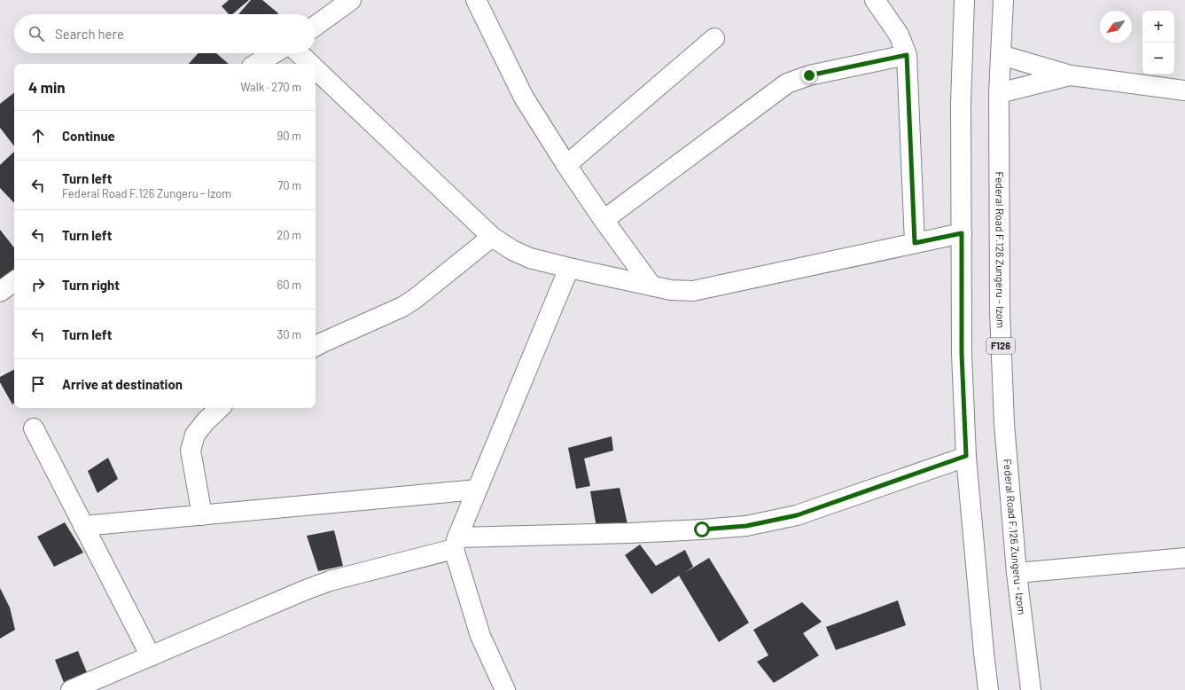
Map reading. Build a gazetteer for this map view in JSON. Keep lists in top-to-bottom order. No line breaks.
{"streets":{"street":["Federal Road F.126 Zungeru - Izom","F126"]},"north":"bottom left","page":{"map_buttons":["+","−"],"search":"Search here","heading":["4 min","Walk · 270 m"],"list":[["Continue","90 m"],["Turn left","Federal Road F.126 Zungeru - Izom","70 m"],["Turn left","20 m"],["Turn right","60 m"],["Turn left","30 m"],"Arrive at destination"]}}
